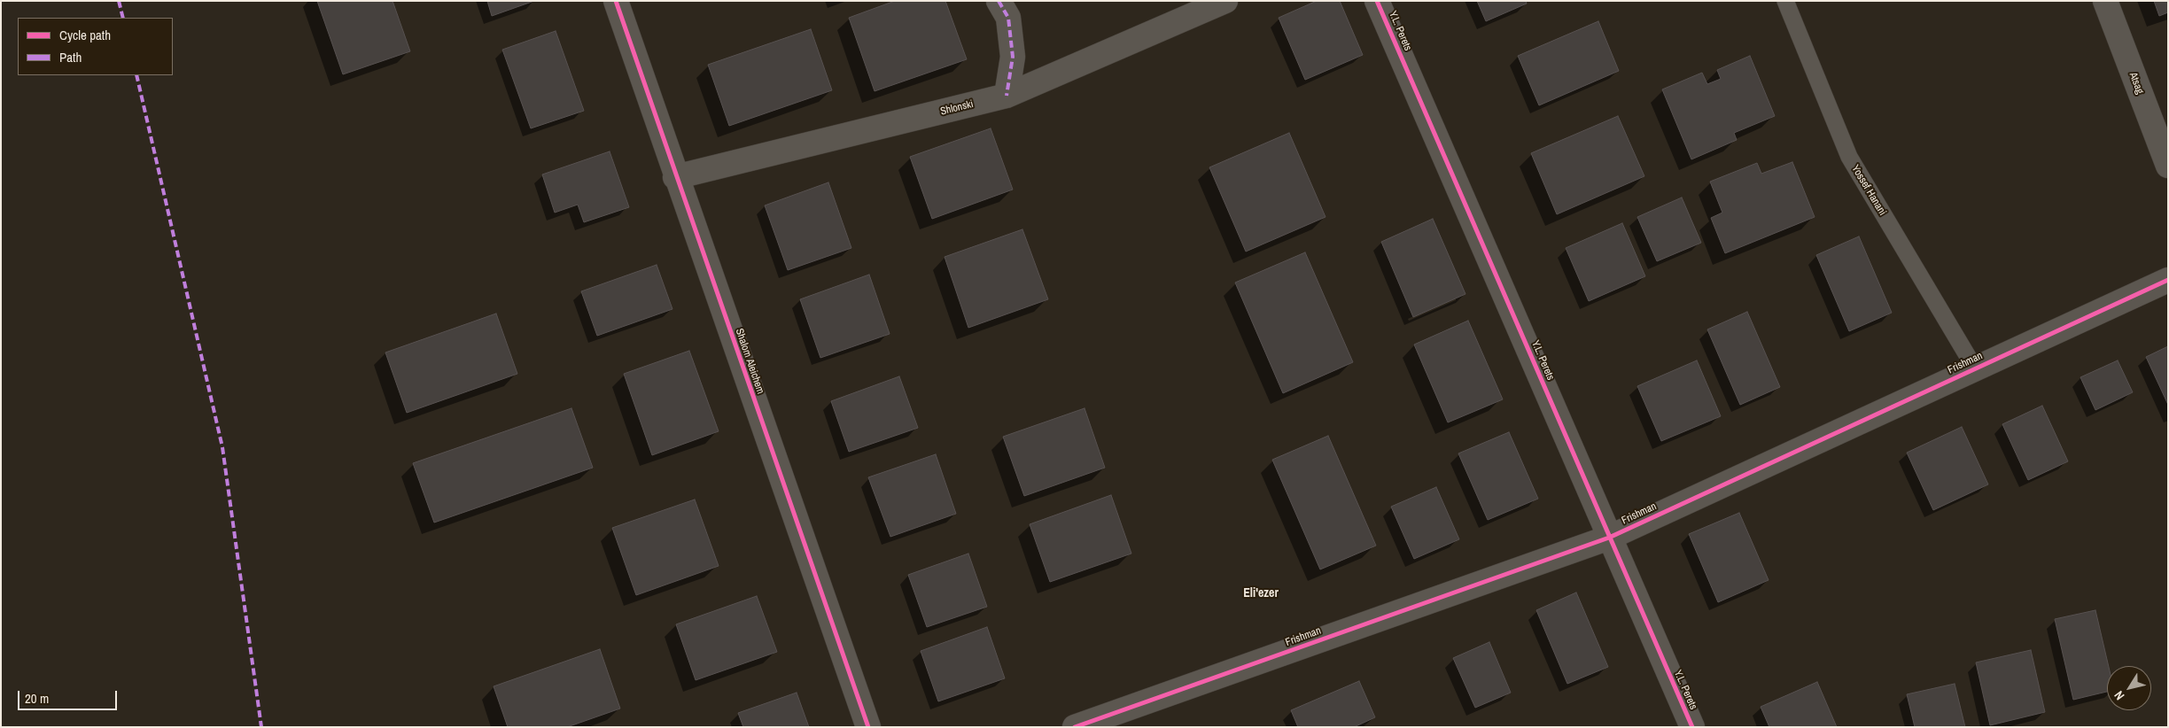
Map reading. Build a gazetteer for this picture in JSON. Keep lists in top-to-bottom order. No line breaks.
{"streets":{"street":["Y.L. Perets","Atsag","Shlonski","Shalom Aleichem","Frishman"],"lane":["Yossef Hanani"]},"crossings":[["Y.L. Perets","Frishman"],["Shlonski","Shalom Aleichem"],["Yossef Hanani","Frishman"]],"districts":["Eli'ezer"],"legend":["Cycle path","Path"],"scale_bar":"20 m","north":"bottom left"}
